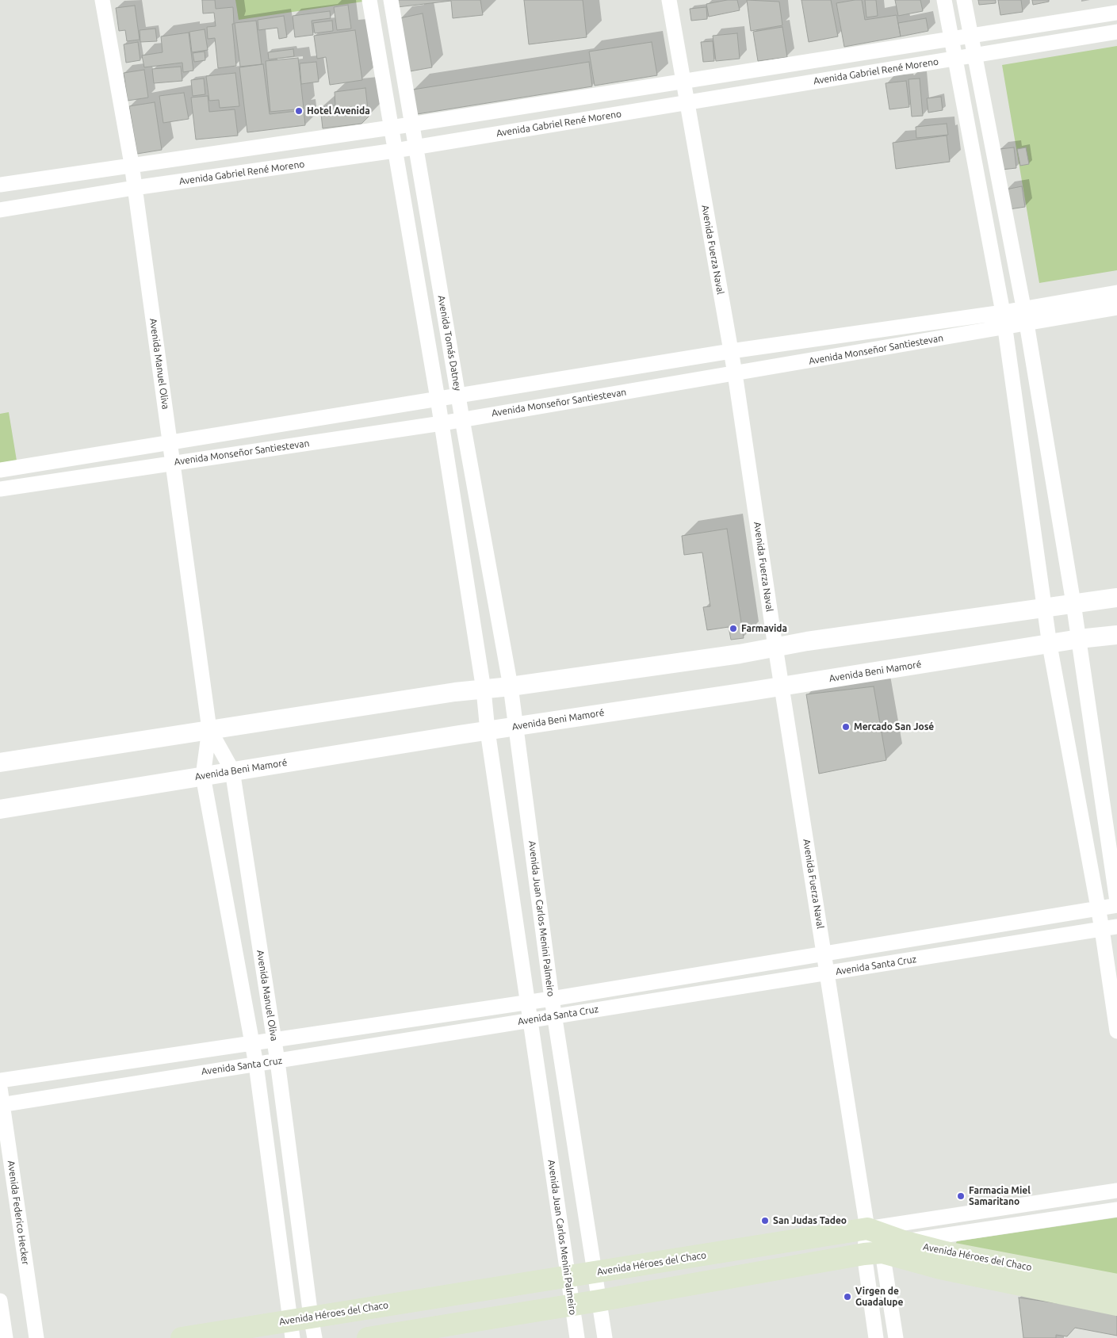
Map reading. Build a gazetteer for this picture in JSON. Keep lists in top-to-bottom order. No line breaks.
{"streets":{"main road":["Avenida Héroes del Chaco"],"street":["Avenida Gabriel René Moreno","Avenida Fuerza Naval","Avenida Tomás Datney","Avenida Monseñor Santiestevan","Avenida Manuel Oliva","Avenida Beni Mamoré","Avenida Juan Carlos Menini Palmeiro","Avenida Santa Cruz","Avenida Federico Hecker"]},"crossings":[["Avenida Gabriel René Moreno","Avenida Fuerza Naval"],["Avenida Gabriel René Moreno","Avenida Tomás Datney"],["Avenida Gabriel René Moreno","Avenida Manuel Oliva"],["Avenida Fuerza Naval","Avenida Monseñor Santiestevan"],["Avenida Fuerza Naval","Avenida Beni Mamoré"],["Avenida Fuerza Naval","Avenida Santa Cruz"],["Avenida Fuerza Naval","Avenida Héroes del Chaco"],["Avenida Tomás Datney","Avenida Monseñor Santiestevan"],["Avenida Tomás Datney","Avenida Juan Carlos Menini Palmeiro"],["Avenida Monseñor Santiestevan","Avenida Manuel Oliva"],["Avenida Manuel Oliva","Avenida Beni Mamoré"],["Avenida Manuel Oliva","Avenida Santa Cruz"],["Avenida Manuel Oliva","Avenida Héroes del Chaco"],["Avenida Beni Mamoré","Avenida Juan Carlos Menini Palmeiro"],["Avenida Juan Carlos Menini Palmeiro","Avenida Santa Cruz"],["Avenida Juan Carlos Menini Palmeiro","Avenida Héroes del Chaco"],["Avenida Santa Cruz","Avenida Federico Hecker"]],"places":["Hotel Avenida","Farmavida","Mercado San José","Farmacia Miel Samaritano","San Judas Tadeo","Virgen de Guadalupe"]}
